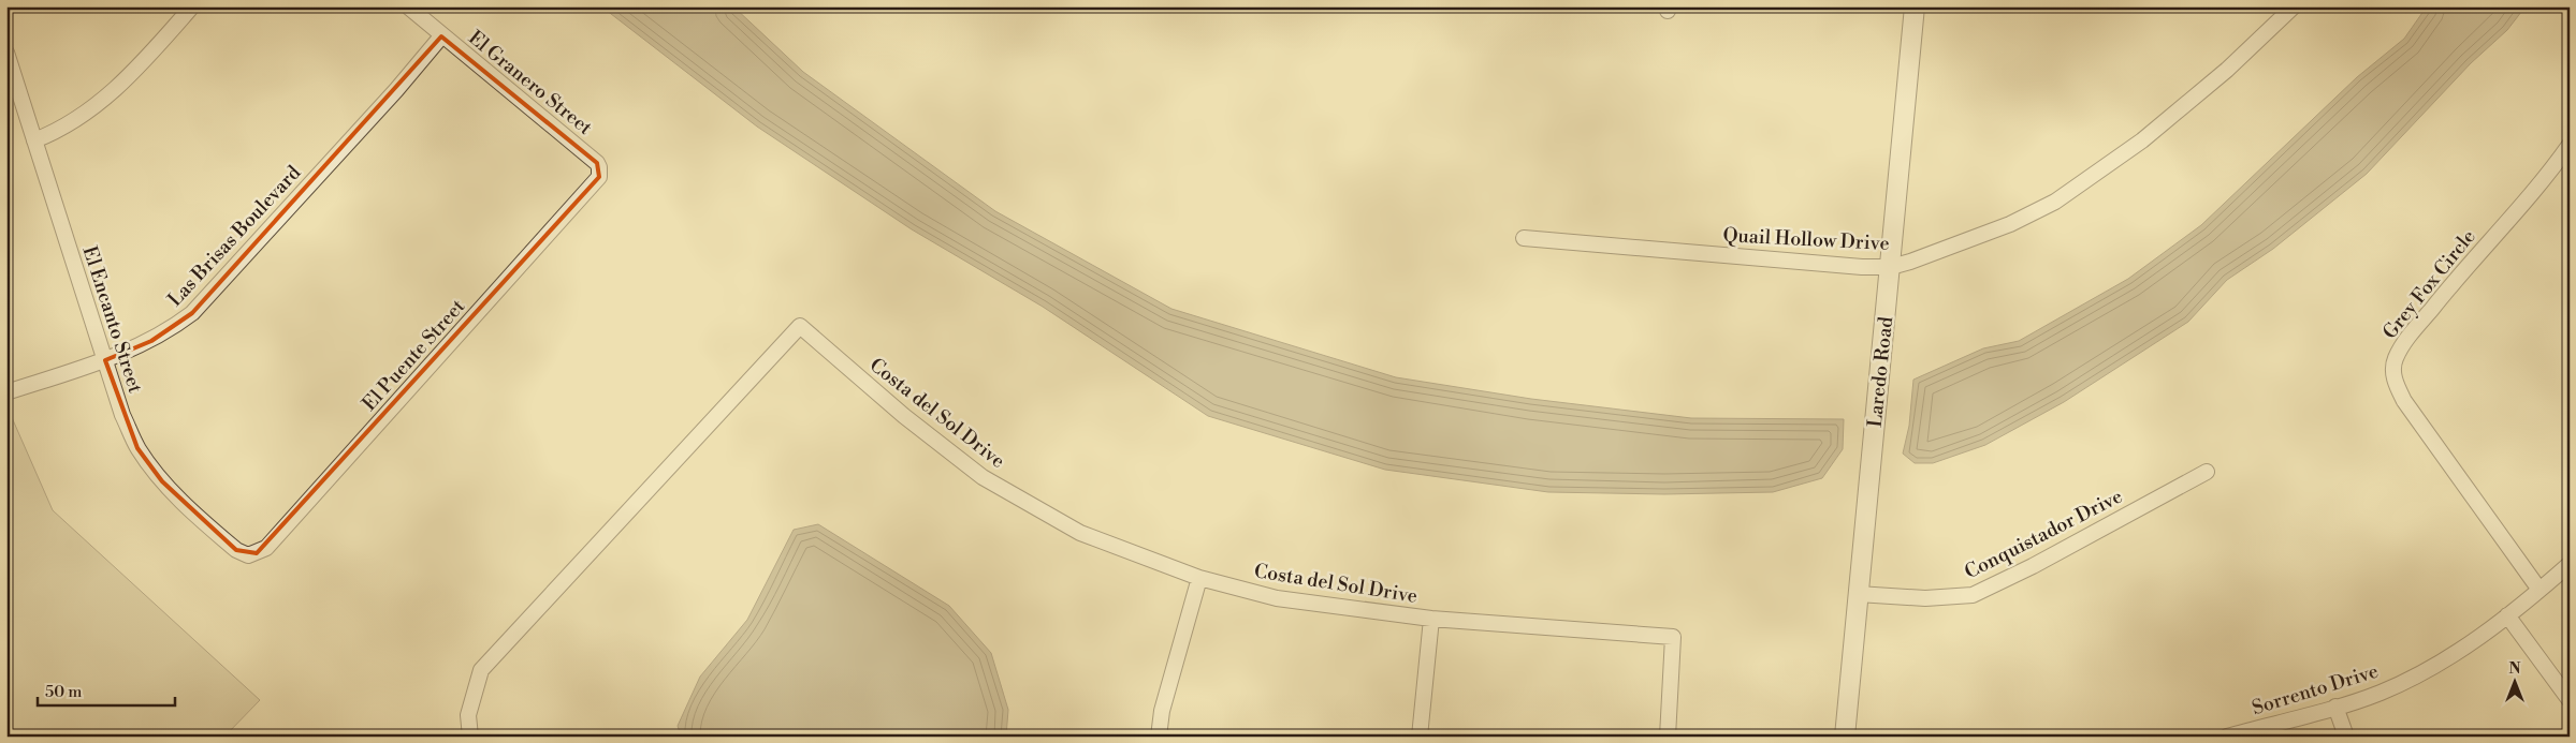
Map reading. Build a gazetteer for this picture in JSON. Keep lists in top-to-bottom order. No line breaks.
{"streets":{"street":["El Granero Street","Las Brisas Boulevard","Quail Hollow Drive","Grey Fox Circle","El Encanto Street","El Puente Street","Laredo Road","Costa del Sol Drive","Conquistador Drive","Sorrento Drive"]},"crossings":[["El Granero Street","Las Brisas Boulevard"],["El Granero Street","El Puente Street"],["Las Brisas Boulevard","El Encanto Street"],["Quail Hollow Drive","Laredo Road"],["Grey Fox Circle","Sorrento Drive"],["El Encanto Street","El Puente Street"],["Laredo Road","Conquistador Drive"]],"scale_bar":"50 m","north":"top"}
